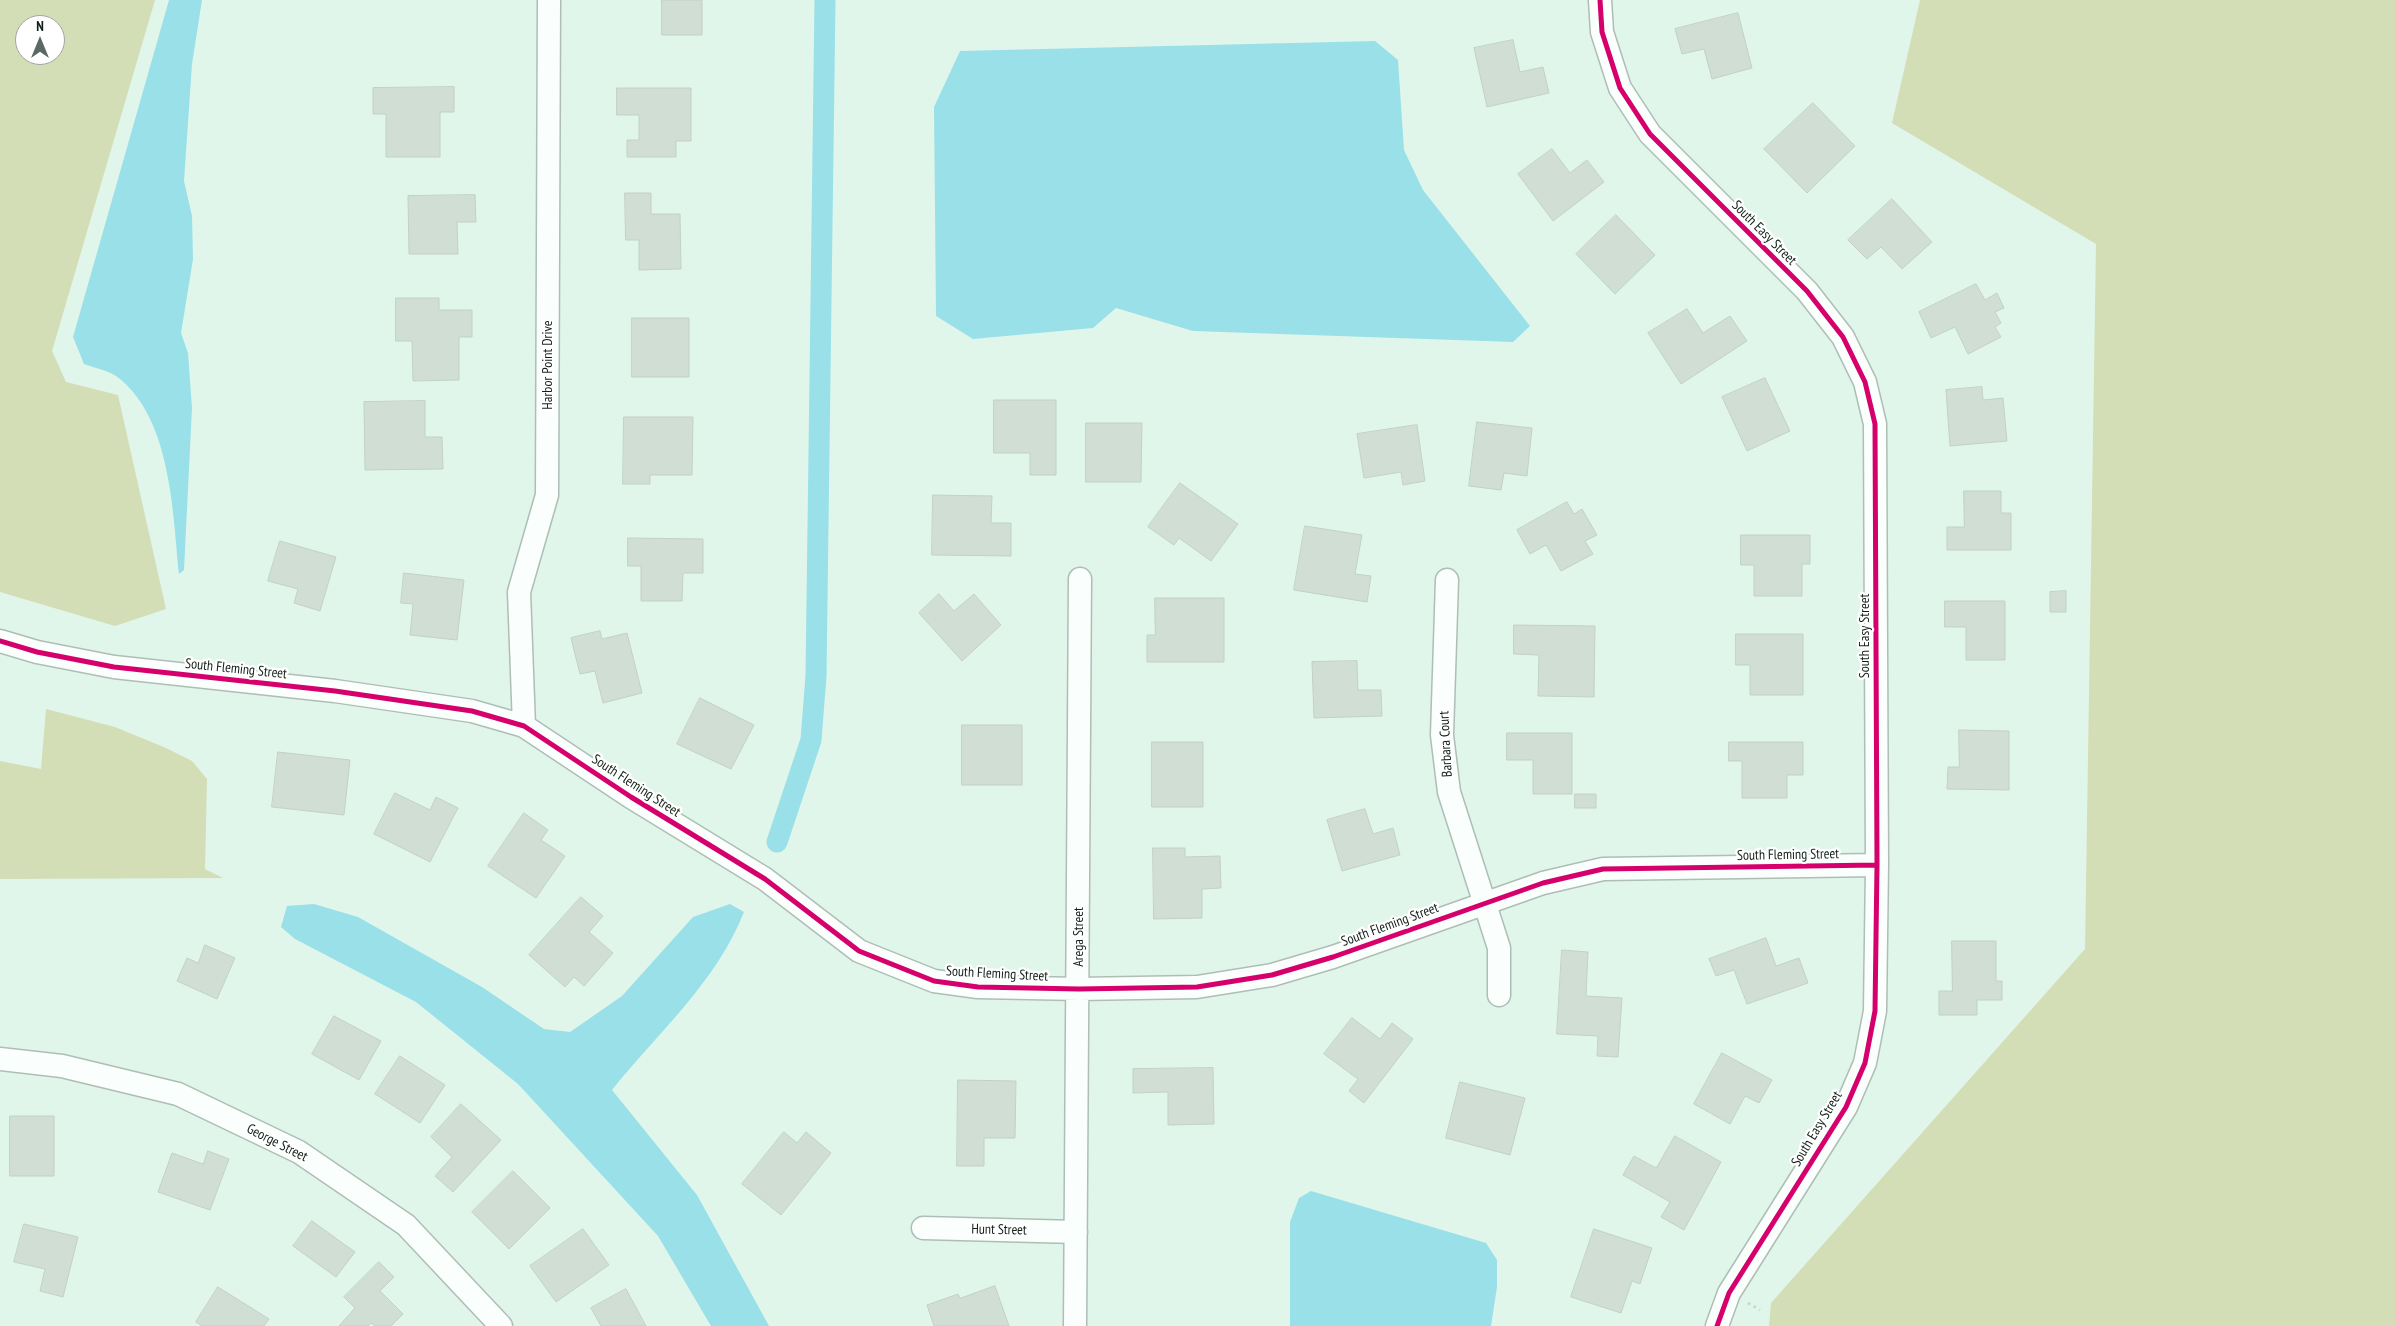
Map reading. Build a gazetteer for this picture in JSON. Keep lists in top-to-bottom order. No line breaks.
{"streets":{"street":["South Easy Street","Harbor Point Drive","South Fleming Street","Barbara Court","Arega Street","George Street","Hunt Street"]},"crossings":[["South Easy Street","South Fleming Street"],["Harbor Point Drive","South Fleming Street"],["South Fleming Street","Barbara Court"],["South Fleming Street","Arega Street"],["Arega Street","Hunt Street"]],"north":"top"}
